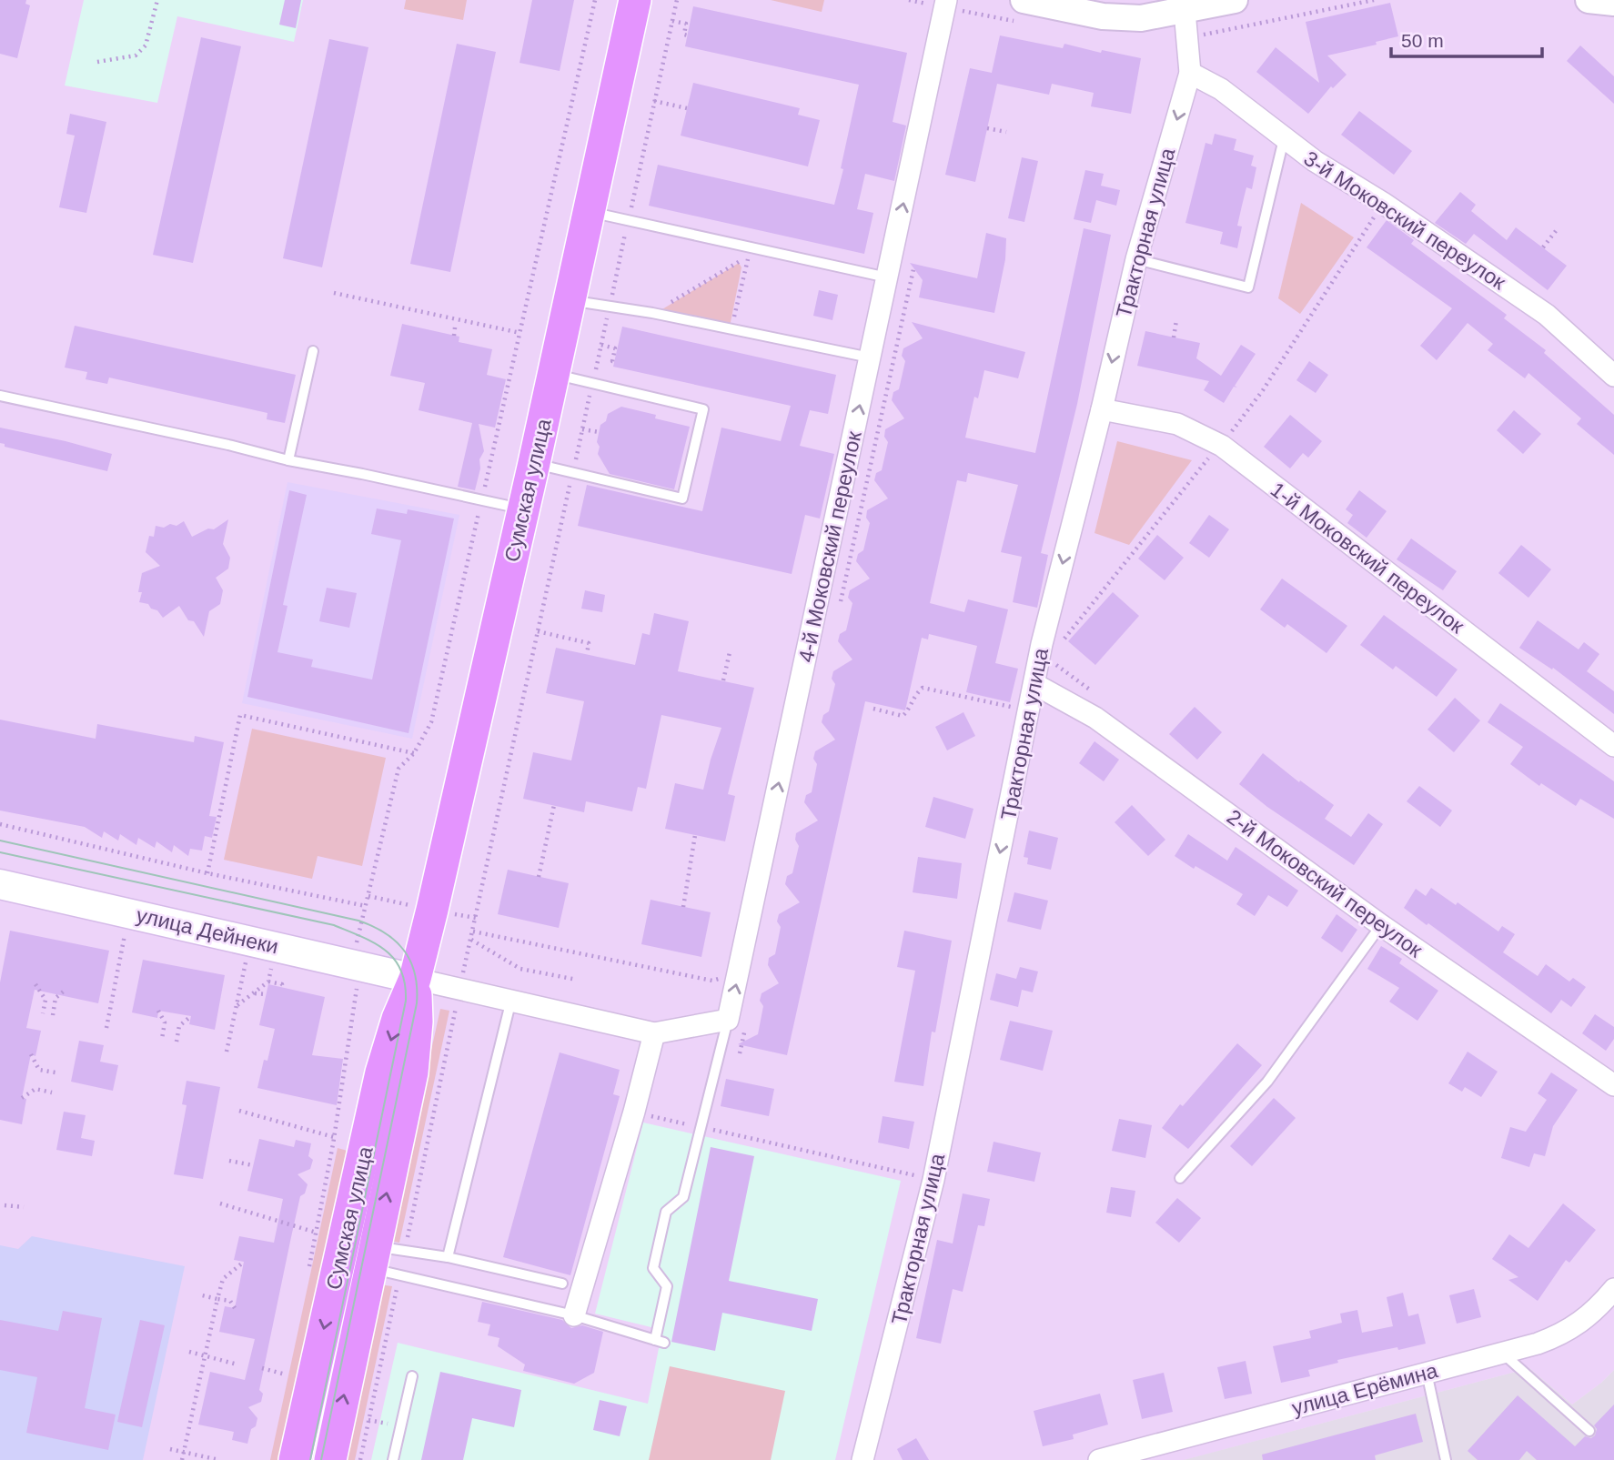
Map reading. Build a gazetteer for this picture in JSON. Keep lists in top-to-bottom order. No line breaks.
{"streets":{"main road":["Сумская улица","улица Дейнеки"],"street":["3-й Моковский переулок","Тракторная улица","4-й Моковский переулок","1-й Моковский переулок","2-й Моковский переулок","улица Ерёмина"]},"crossings":[["3-й Моковский переулок","Тракторная улица"],["Тракторная улица","1-й Моковский переулок"],["Тракторная улица","2-й Моковский переулок"],["Сумская улица","улица Дейнеки"]],"one_way":["Тракторная улица","4-й Моковский переулок"],"scale_bar":"50 m"}
